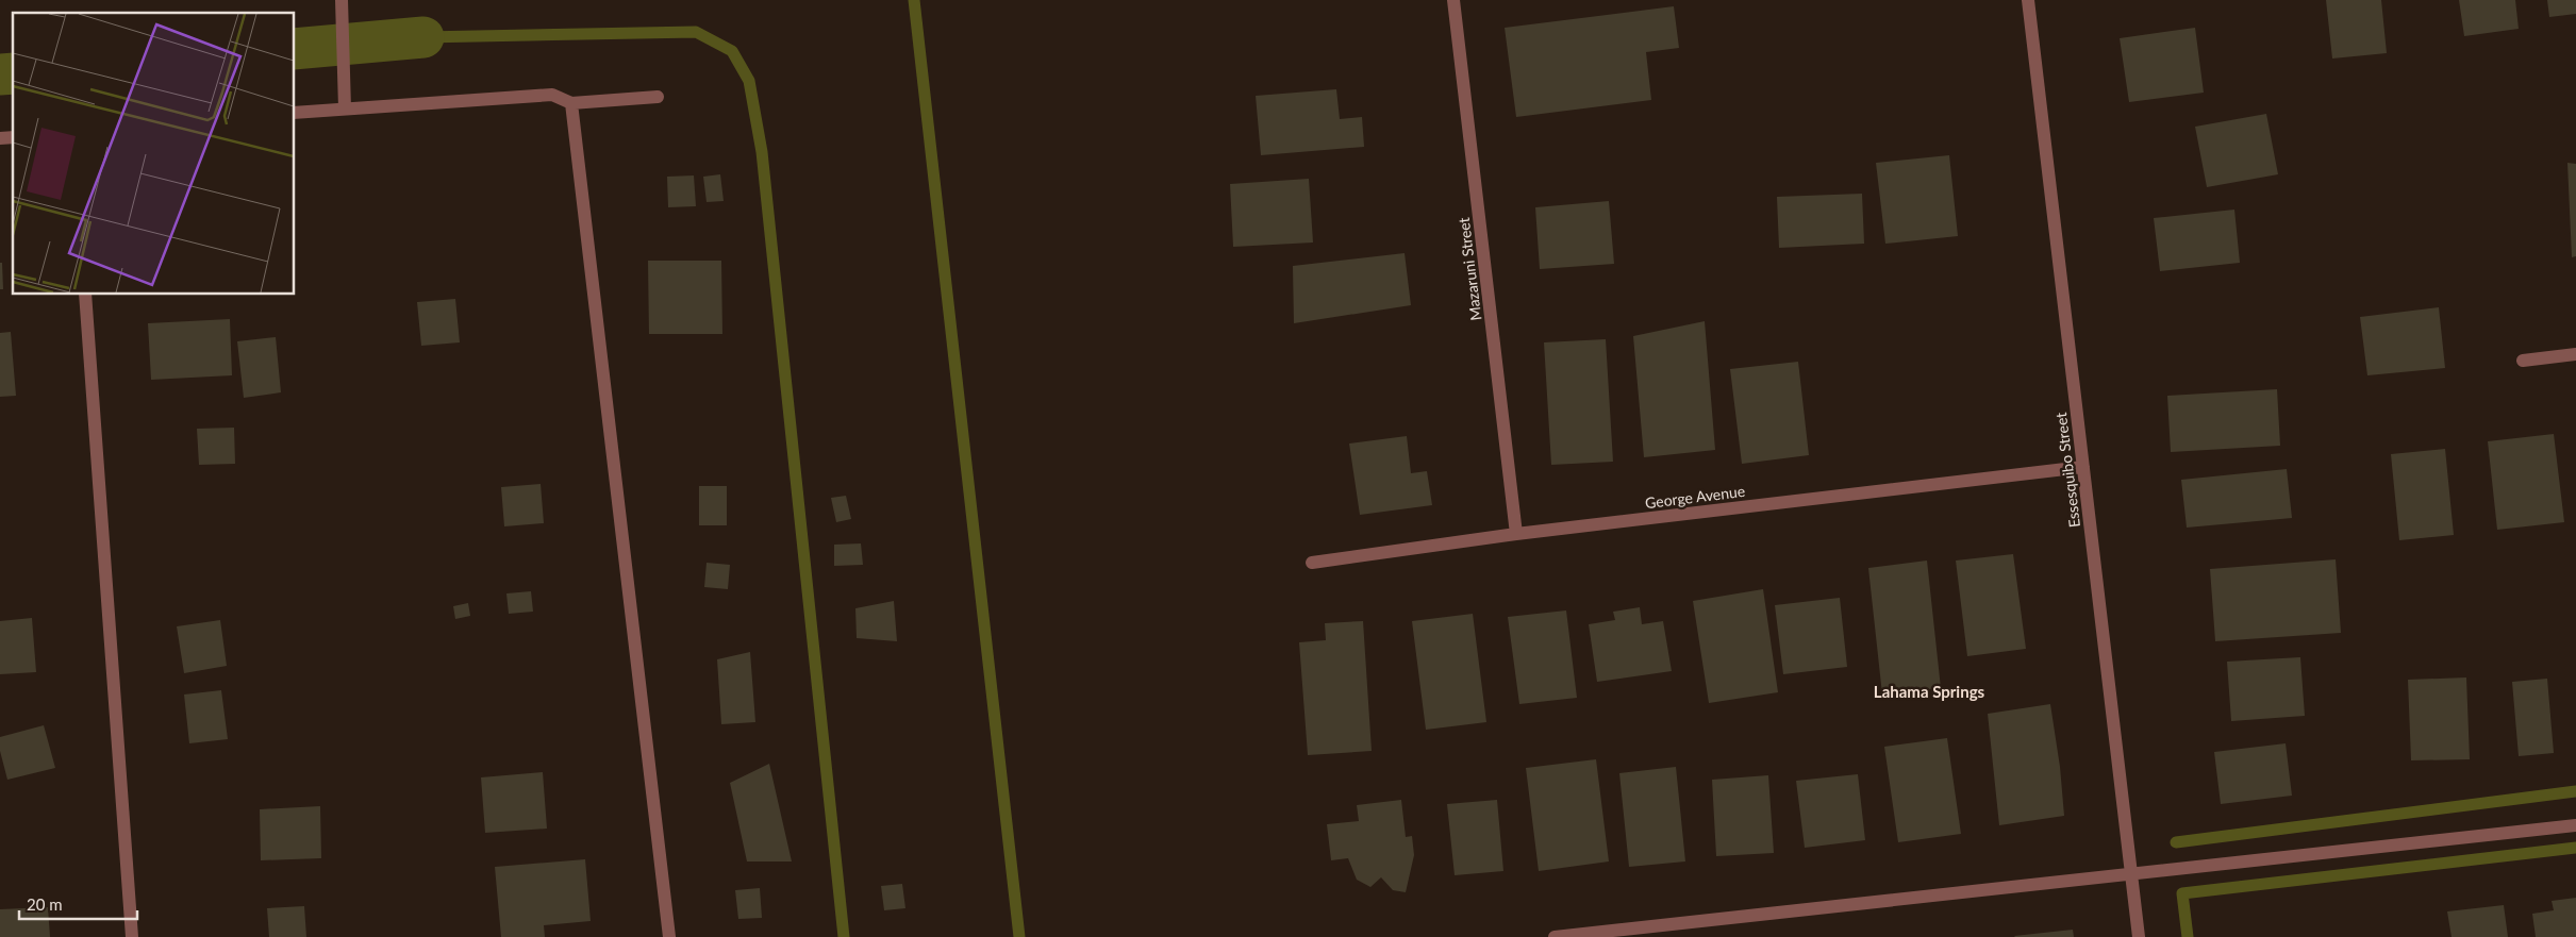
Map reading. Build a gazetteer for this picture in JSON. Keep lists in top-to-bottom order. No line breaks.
{"streets":{"street":["Mazaruni Street","Essesquibo Street","George Avenue"]},"crossings":[["Mazaruni Street","George Avenue"],["Essesquibo Street","George Avenue"]],"districts":["Lahama Springs"],"scale_bar":"20 m"}
